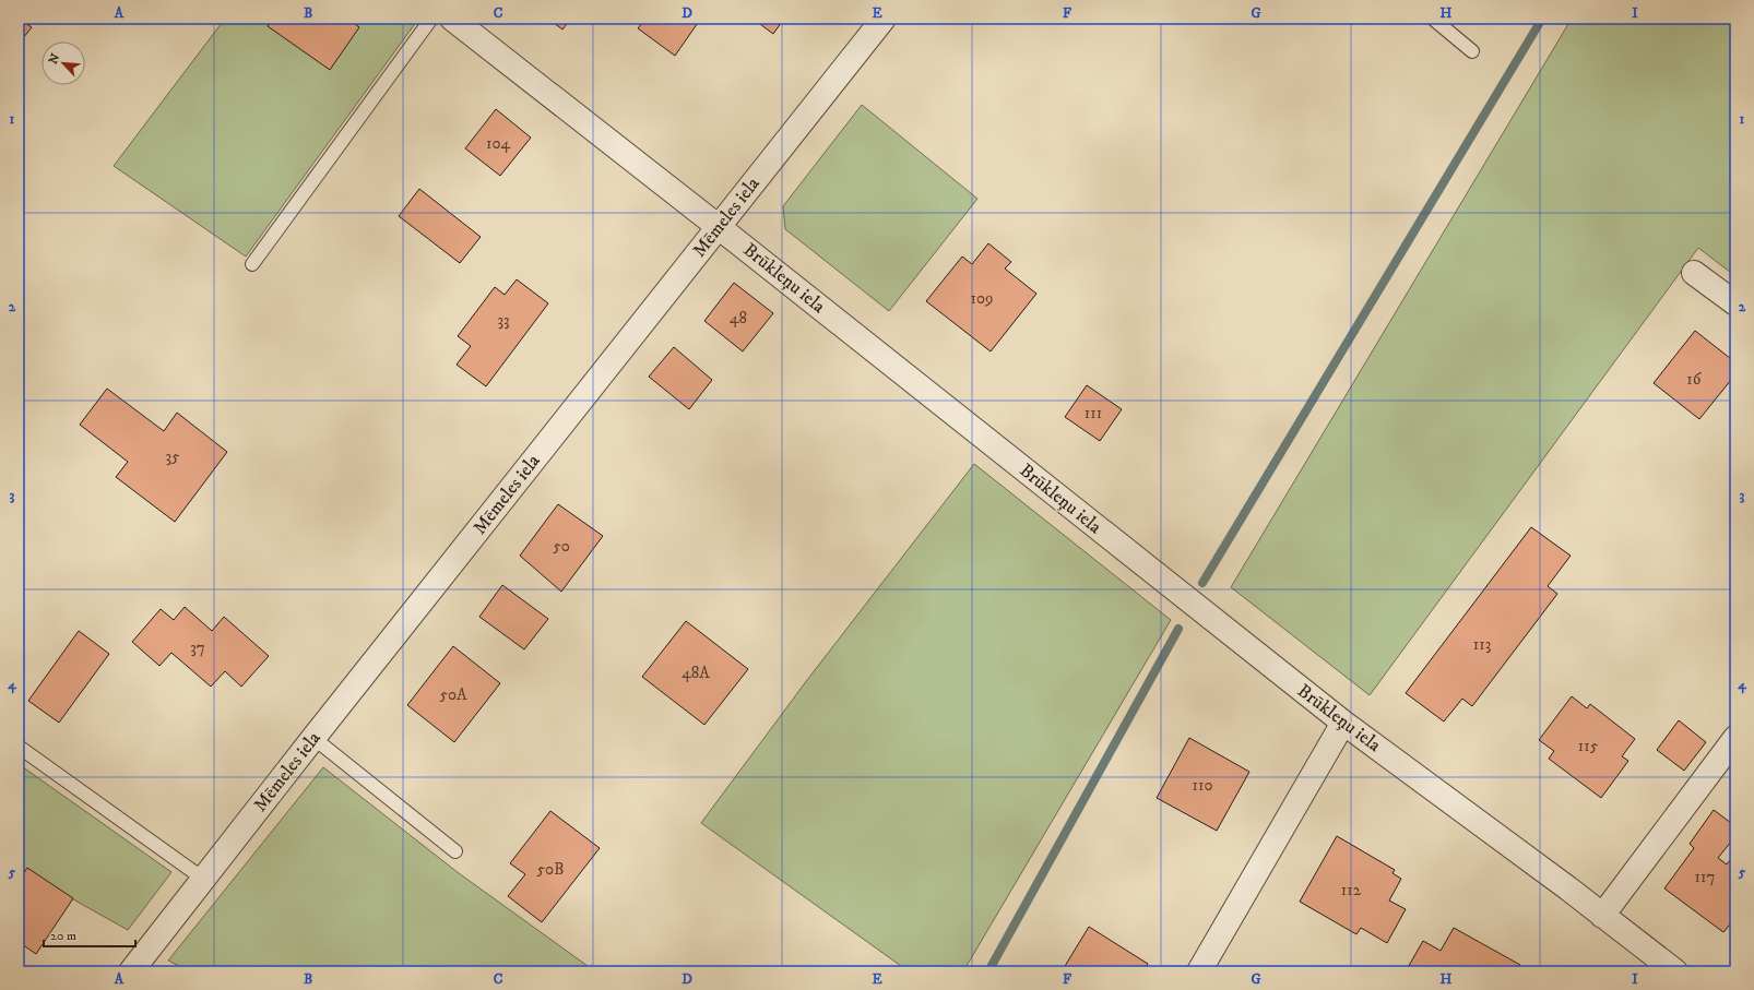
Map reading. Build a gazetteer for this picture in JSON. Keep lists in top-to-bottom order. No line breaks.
{"streets":{"street":["Mēmeles iela","Brūkleņu iela"]},"crossings":[["Mēmeles iela","Brūkleņu iela"]],"house_numbers":["104","109","48","33","16","111","35","50","113","37","48A","50A","115","110","50B","117","112"],"scale_bar":"20 m","north":"top left","grid":{"columns":["A","B","C","D","E","F","G","H","I"],"rows":["1","2","3","4","5"]}}
